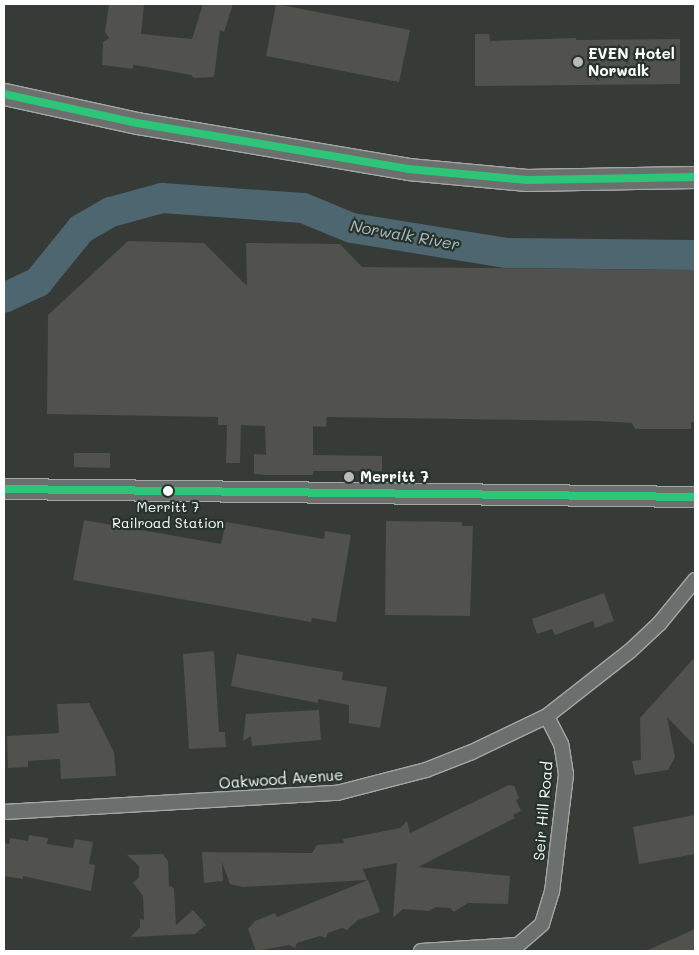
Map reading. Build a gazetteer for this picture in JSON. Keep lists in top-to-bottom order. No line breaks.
{"streets":{"street":["Oakwood Avenue","Seir Hill Road"]},"crossings":[["Oakwood Avenue","Seir Hill Road"]],"water":["Norwalk River"],"places":["EVEN Hotel Norwalk","Merritt 7","Merritt 7 Railroad Station"]}
